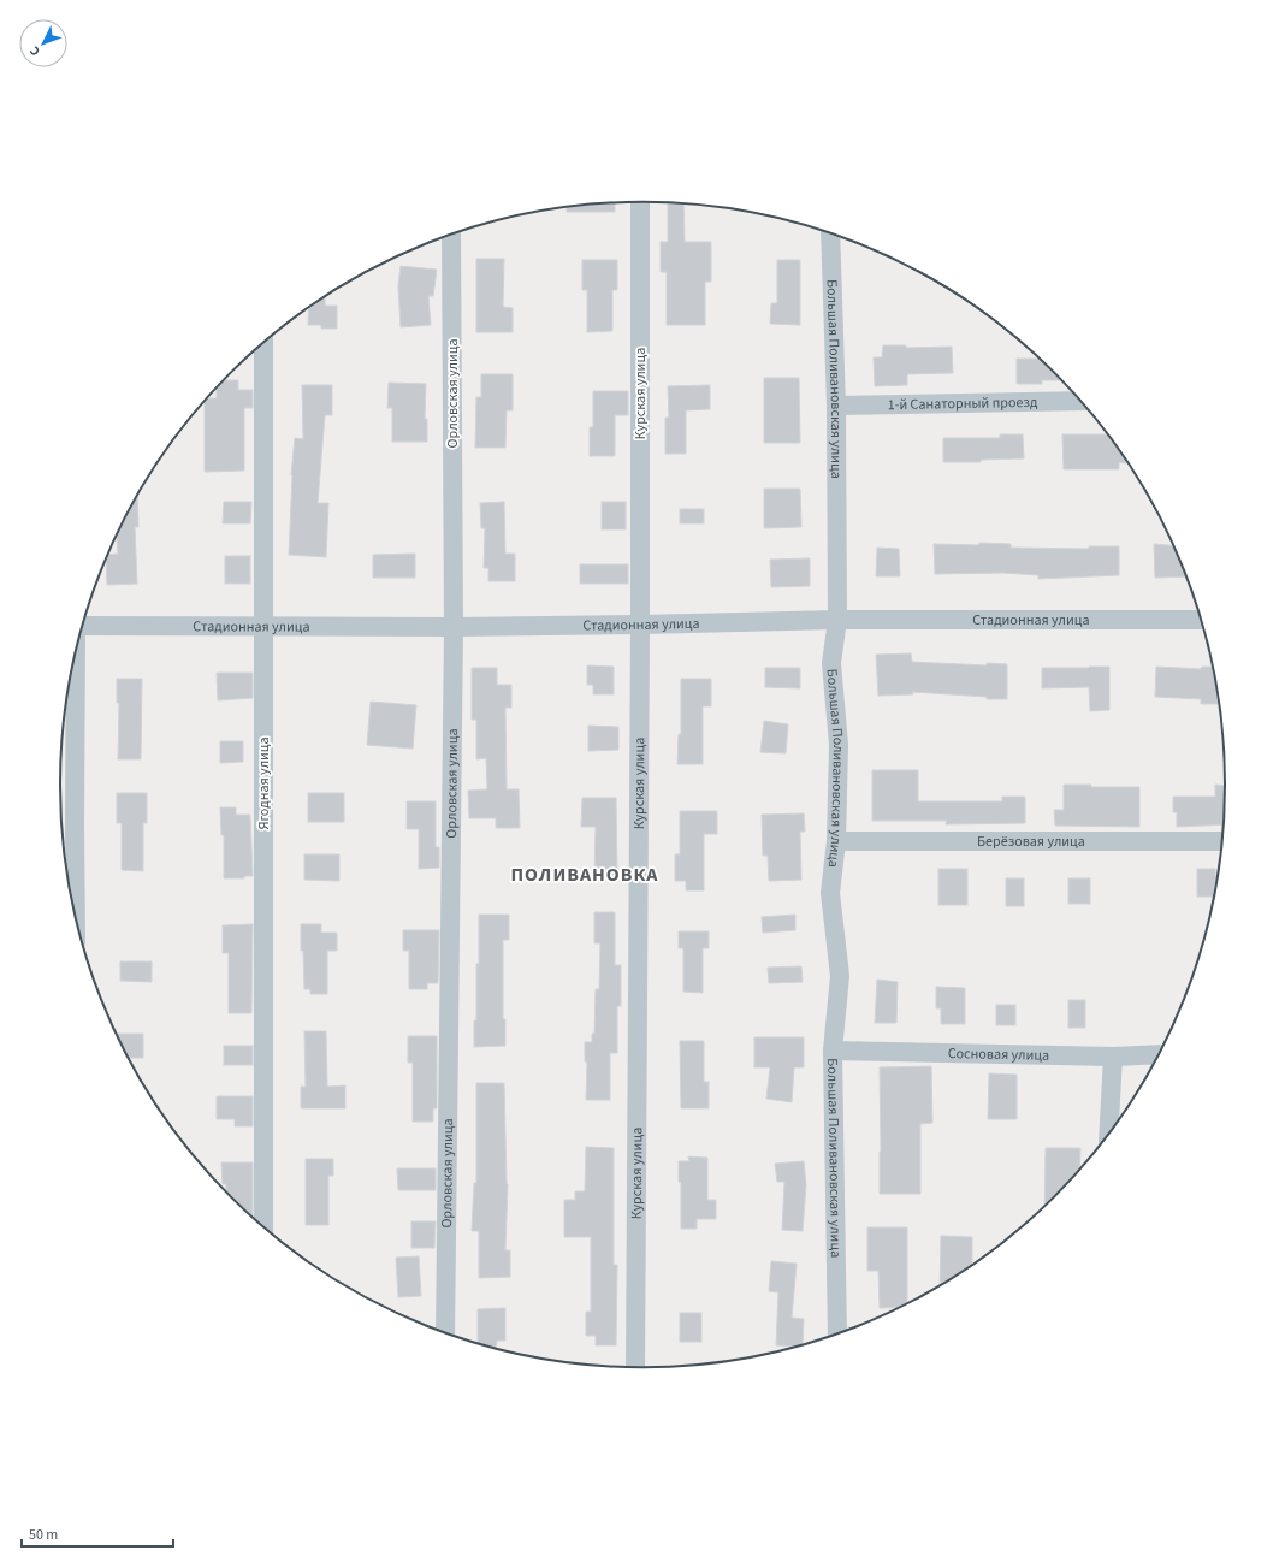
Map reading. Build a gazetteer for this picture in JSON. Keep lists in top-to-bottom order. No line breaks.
{"streets":{"street":["Большая Поливановская улица","Орловская улица","Курская улица","1-й Санаторный проезд","Стадионная улица","Ягодная улица","Берёзовая улица","Сосновая улица"]},"crossings":[["Большая Поливановская улица","1-й Санаторный проезд"],["Большая Поливановская улица","Стадионная улица"],["Большая Поливановская улица","Берёзовая улица"],["Большая Поливановская улица","Сосновая улица"],["Орловская улица","Стадионная улица"],["Курская улица","Стадионная улица"],["Стадионная улица","Ягодная улица"]],"districts":["ПОЛИВАНОВКА"],"scale_bar":"50 m","north":"bottom left"}
